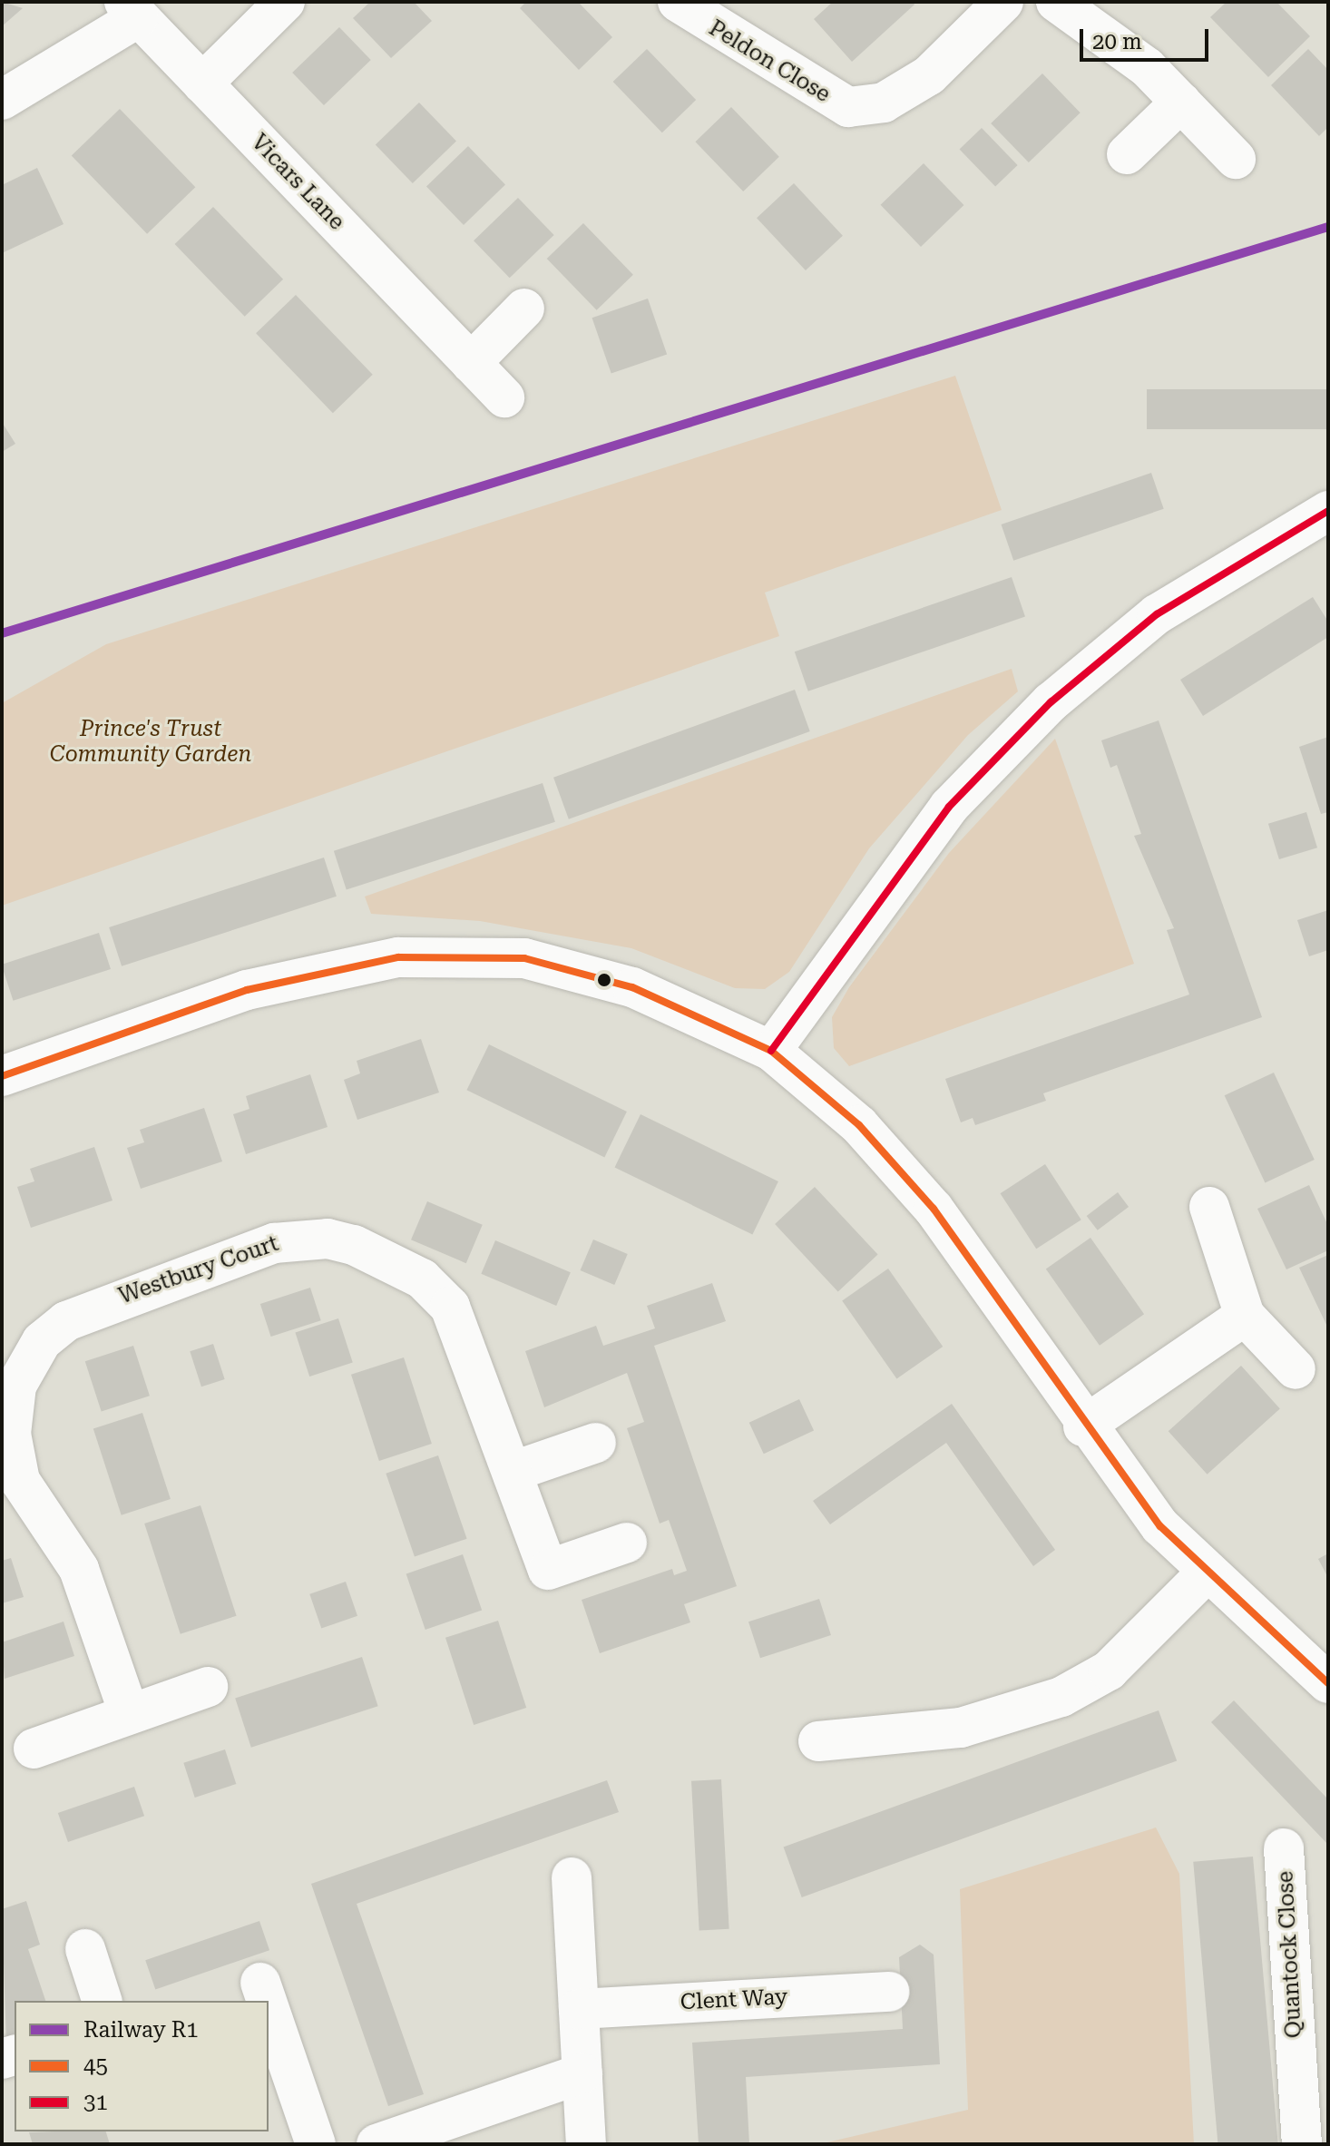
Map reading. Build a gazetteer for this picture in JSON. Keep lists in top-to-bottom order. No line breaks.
{"streets":{"street":["Peldon Close","Vicars Lane","Westbury Court","Quantock Close","Clent Way"]},"parks":["Prince's Trust Community Garden"],"lines":["rail line R1","transit line 31","transit line 45"],"legend":["Railway R1","45","31"],"scale_bar":"20 m"}
